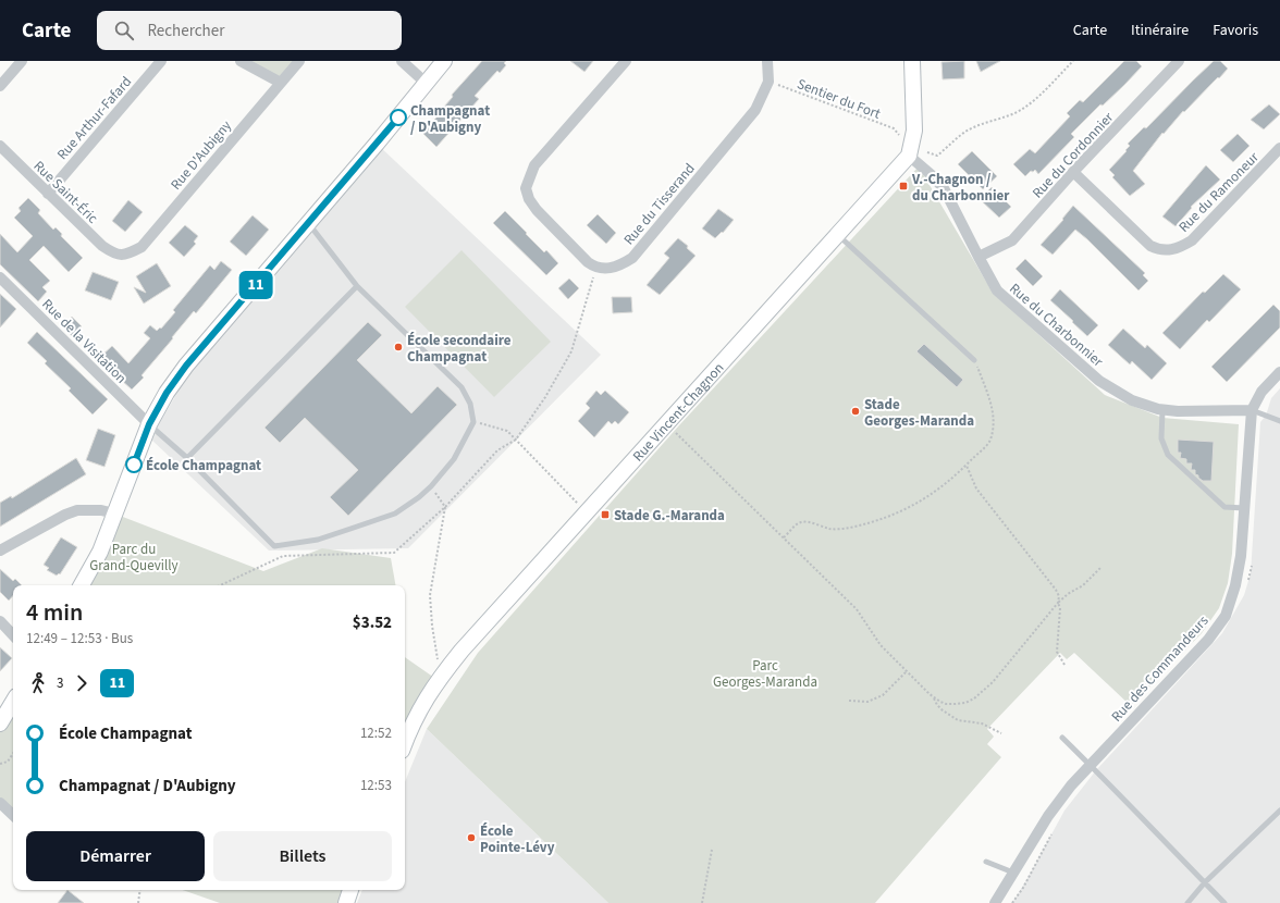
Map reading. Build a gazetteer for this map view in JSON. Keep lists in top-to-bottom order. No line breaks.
{"streets":{"street":["Rue Arthur-Fafard","Rue D'Aubigny","Rue du Cordonnier","Rue Saint-Éric","Rue du Ramoneur","Rue du Tisserand","Rue du Charbonnier","Rue de la Visitation","Rue Vincent-Chagnon","Rue des Commandeurs"],"path":["Sentier du Fort"]},"crossings":[["Sentier du Fort","Rue du Tisserand"],["Rue Arthur-Fafard","Rue Saint-Éric"],["Rue D'Aubigny","Rue Saint-Éric"],["Rue du Cordonnier","Rue du Ramoneur"],["Rue du Cordonnier","Rue du Charbonnier"],["Rue du Charbonnier","Rue Vincent-Chagnon"],["Rue du Charbonnier","Rue des Commandeurs"]],"parks":["Parc du Grand-Quevilly","Parc Georges-Maranda"],"places":{"other":["Champagnat / D'Aubigny","École secondaire Champagnat","Stade Georges-Maranda","École Champagnat","École Pointe-Lévy"],"transit":["V.-Chagnon / du Charbonnier","Stade G.-Maranda"]},"lines":["bus line 11"],"page":{"header":"Carte","search":"Rechercher","nav":["Carte","Itinéraire","Favoris"],"on_map":"11","heading":["4 min","12:49 – 12:53 · Bus","$3.52"],"legs":["3","11"],"list":[{"name":"École Champagnat","value":"12:52"},{"name":"Champagnat / D'Aubigny","value":"12:53"}],"buttons":["Démarrer","Billets"]}}
